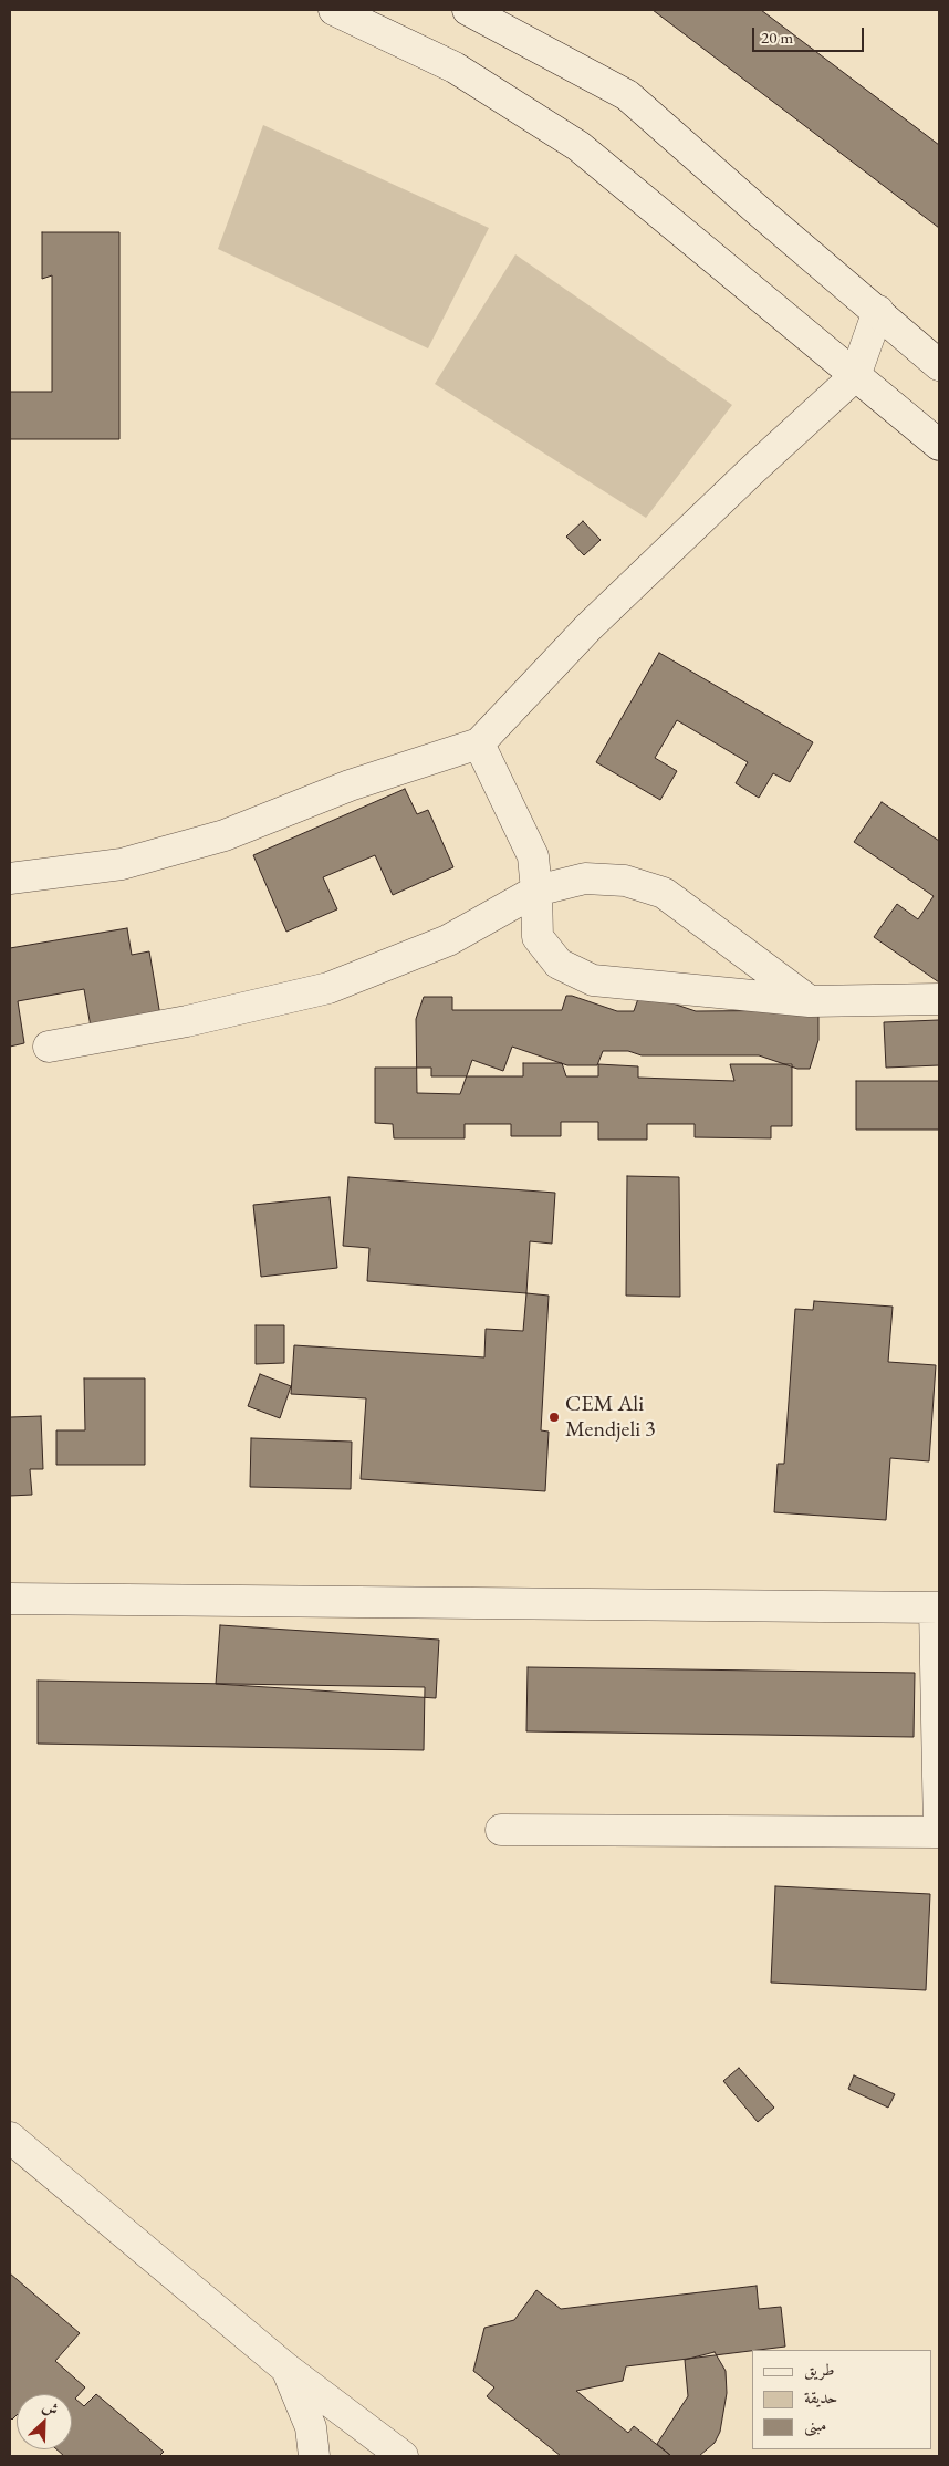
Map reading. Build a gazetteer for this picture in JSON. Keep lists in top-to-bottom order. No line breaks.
{"places":["CEM Ali Mendjeli 3"],"legend":["طريق","حديقة","مبنى"],"scale_bar":"20 m","north":"top right"}
